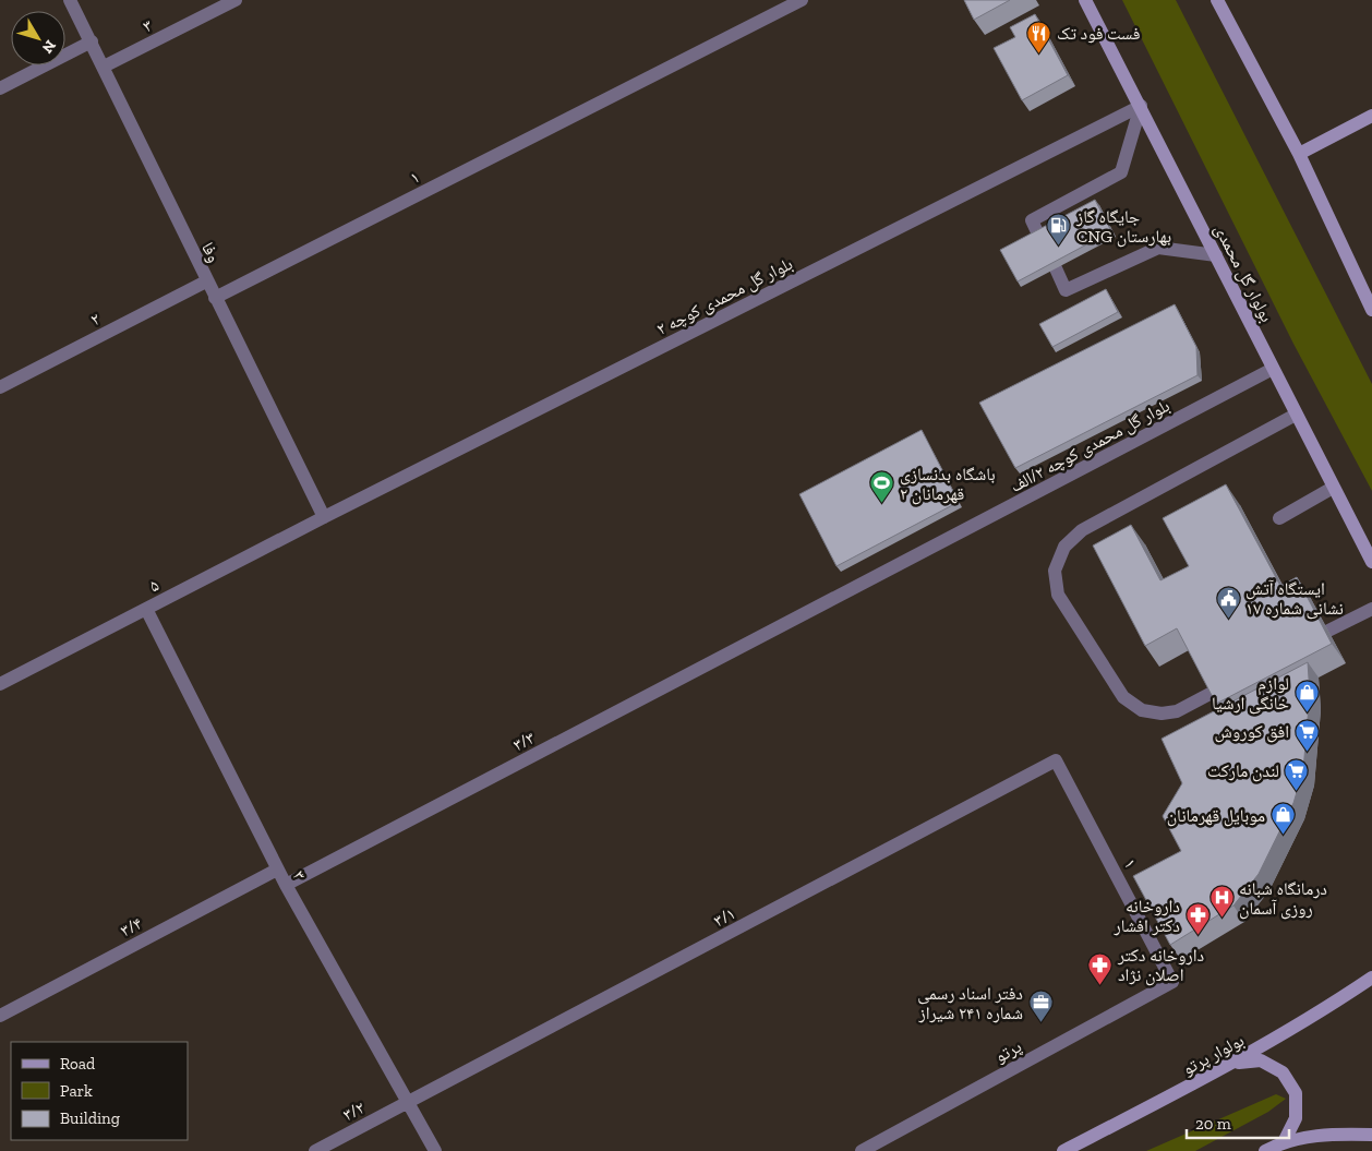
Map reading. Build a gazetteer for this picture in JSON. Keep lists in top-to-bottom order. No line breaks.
{"streets":{"main road":["بولوار گل محمدی","بولوار پرتو"],"street":["۳","۱","وفا","بلوار گل محمدی کوچه ۲","۲","بلوار گل محمدی کوچه ۲/الف","۵","۳/۳","۳/۱","۳/۴","پرتو","۳/۲"]},"crossings":[["۳","وفا"],["۳","۵"],["۳","۳/۳"],["۳","۳/۱"],["۳","۳/۴"],["۳","۳/۲"],["۱","وفا"],["۱","۳/۱"],["۱","پرتو"],["وفا","بلوار گل محمدی کوچه ۲"],["وفا","۲"],["وفا","۵"],["بولوار گل محمدی","بلوار گل محمدی کوچه ۲"],["بولوار گل محمدی","بلوار گل محمدی کوچه ۲/الف"],["بلوار گل محمدی کوچه ۲","۵"],["بلوار گل محمدی کوچه ۲/الف","۳/۳"],["۳/۱","۳/۲"]],"places":{"restaurant":["فست فود تک"],"fuel station":["جایگاه گاز CNG بهارستان"],"sports":["باشگاه بدنسازی قهرمانان ۲"],"public building":["ایستگاه آتش نشانی شماره ۱۷"],"shop":["لوازم خانگی ارشیا","موبایل قهرمانان"],"supermarket":["افق کوروش","لندن مارکت"],"hospital":["درمانگاه شبانه روزی آسمان"],"pharmacy":["داروخانه دکتر افشار","داروخانه دکتر اصلان نژاد"],"office":["دفتر اسناد رسمی شماره ۲۴۱ شیراز"]},"legend":["Road","Park","Building"],"scale_bar":"20 m","north":"bottom right"}
